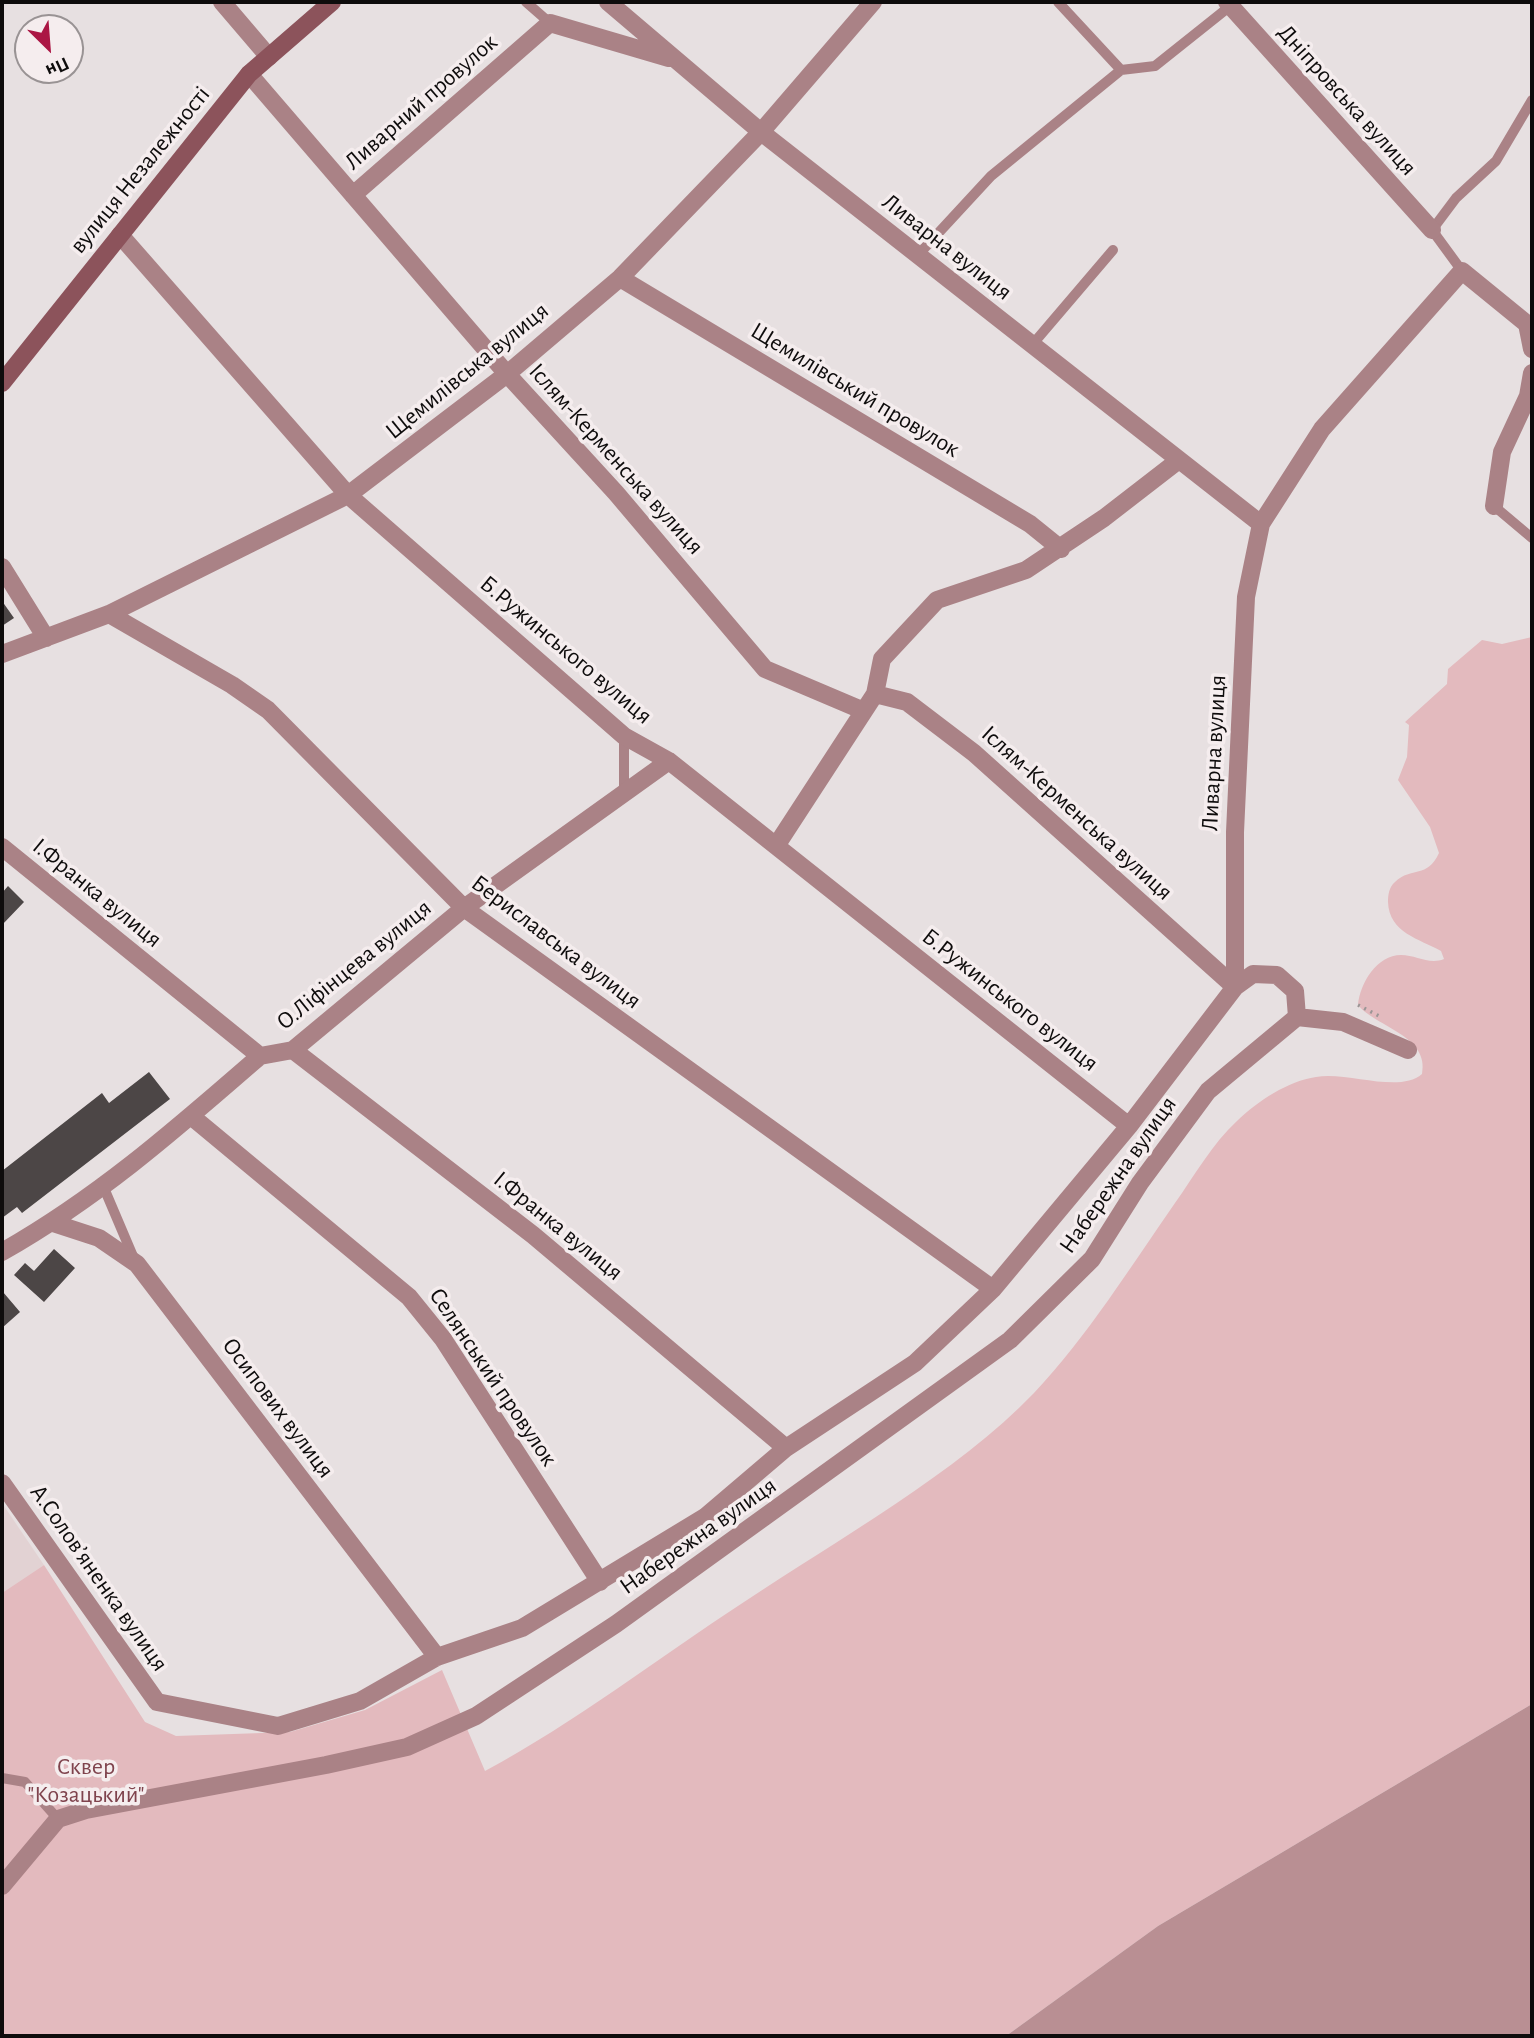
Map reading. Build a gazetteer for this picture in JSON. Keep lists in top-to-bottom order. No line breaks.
{"streets":{"street":["Дніпровська вулиця","Ливарний провулок","вулиця Незалежності","Ливарна вулиця","Щемилівська вулиця","Щемилівський провулок","Іслям-Керменська вулиця","Б.Ружинського вулиця","І.Франка вулиця","Бериславська вулиця","О.Ліфінцева вулиця","Набережна вулиця","Селянський провулок","Осипових вулиця","А.Солов’яненка вулиця"]},"crossings":[["Ливарний провулок","Іслям-Керменська вулиця"],["вулиця Незалежності","Іслям-Керменська вулиця"],["вулиця Незалежності","Б.Ружинського вулиця"],["Ливарна вулиця","Щемилівська вулиця"],["Ливарна вулиця","Іслям-Керменська вулиця"],["Щемилівська вулиця","Щемилівський провулок"],["Щемилівська вулиця","Іслям-Керменська вулиця"],["Щемилівська вулиця","Б.Ружинського вулиця"],["Щемилівська вулиця","Бериславська вулиця"],["Б.Ружинського вулиця","О.Ліфінцева вулиця"],["І.Франка вулиця","О.Ліфінцева вулиця"],["Бериславська вулиця","О.Ліфінцева вулиця"],["О.Ліфінцева вулиця","Селянський провулок"],["О.Ліфінцева вулиця","Осипових вулиця"],["Осипових вулиця","А.Солов’яненка вулиця"]],"parks":["Сквер \"Козацький\""],"north":"bottom right"}
